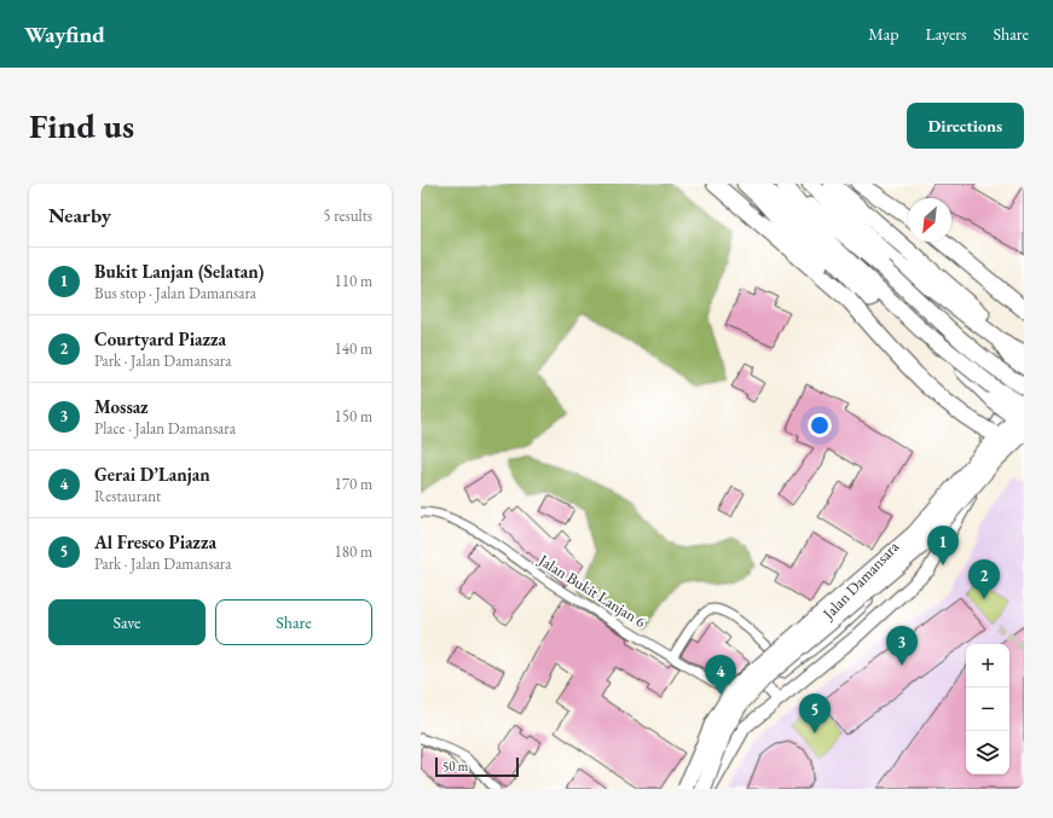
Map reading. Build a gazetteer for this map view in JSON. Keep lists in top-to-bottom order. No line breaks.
{"streets":{"street":["Jalan Damansara","Jalan Bukit Lanjan 6"]},"crossings":[["Jalan Damansara","Jalan Bukit Lanjan 6"]],"scale_bar":"50 m","north":"bottom left","page":{"header":"Wayfind","nav":["Map","Layers","Share"],"buttons":["Directions",["Save","Share"]],"title":"Find us","heading":["Nearby","5 results"],"list":[{"mark":"1","name":"Bukit Lanjan (Selatan)","note":"Bus stop · Jalan Damansara","value":"110 m"},{"mark":"2","name":"Courtyard Piazza","note":"Park · Jalan Damansara","value":"140 m"},{"mark":"3","name":"Mossaz","note":"Place · Jalan Damansara","value":"150 m"},{"mark":"4","name":"Gerai D’Lanjan","note":"Restaurant","value":"170 m"},{"mark":"5","name":"Al Fresco Piazza","note":"Park · Jalan Damansara","value":"180 m"}],"pins":["1","2","3","4","5"],"map_buttons":["+","−"],"scale":"50 m"}}
